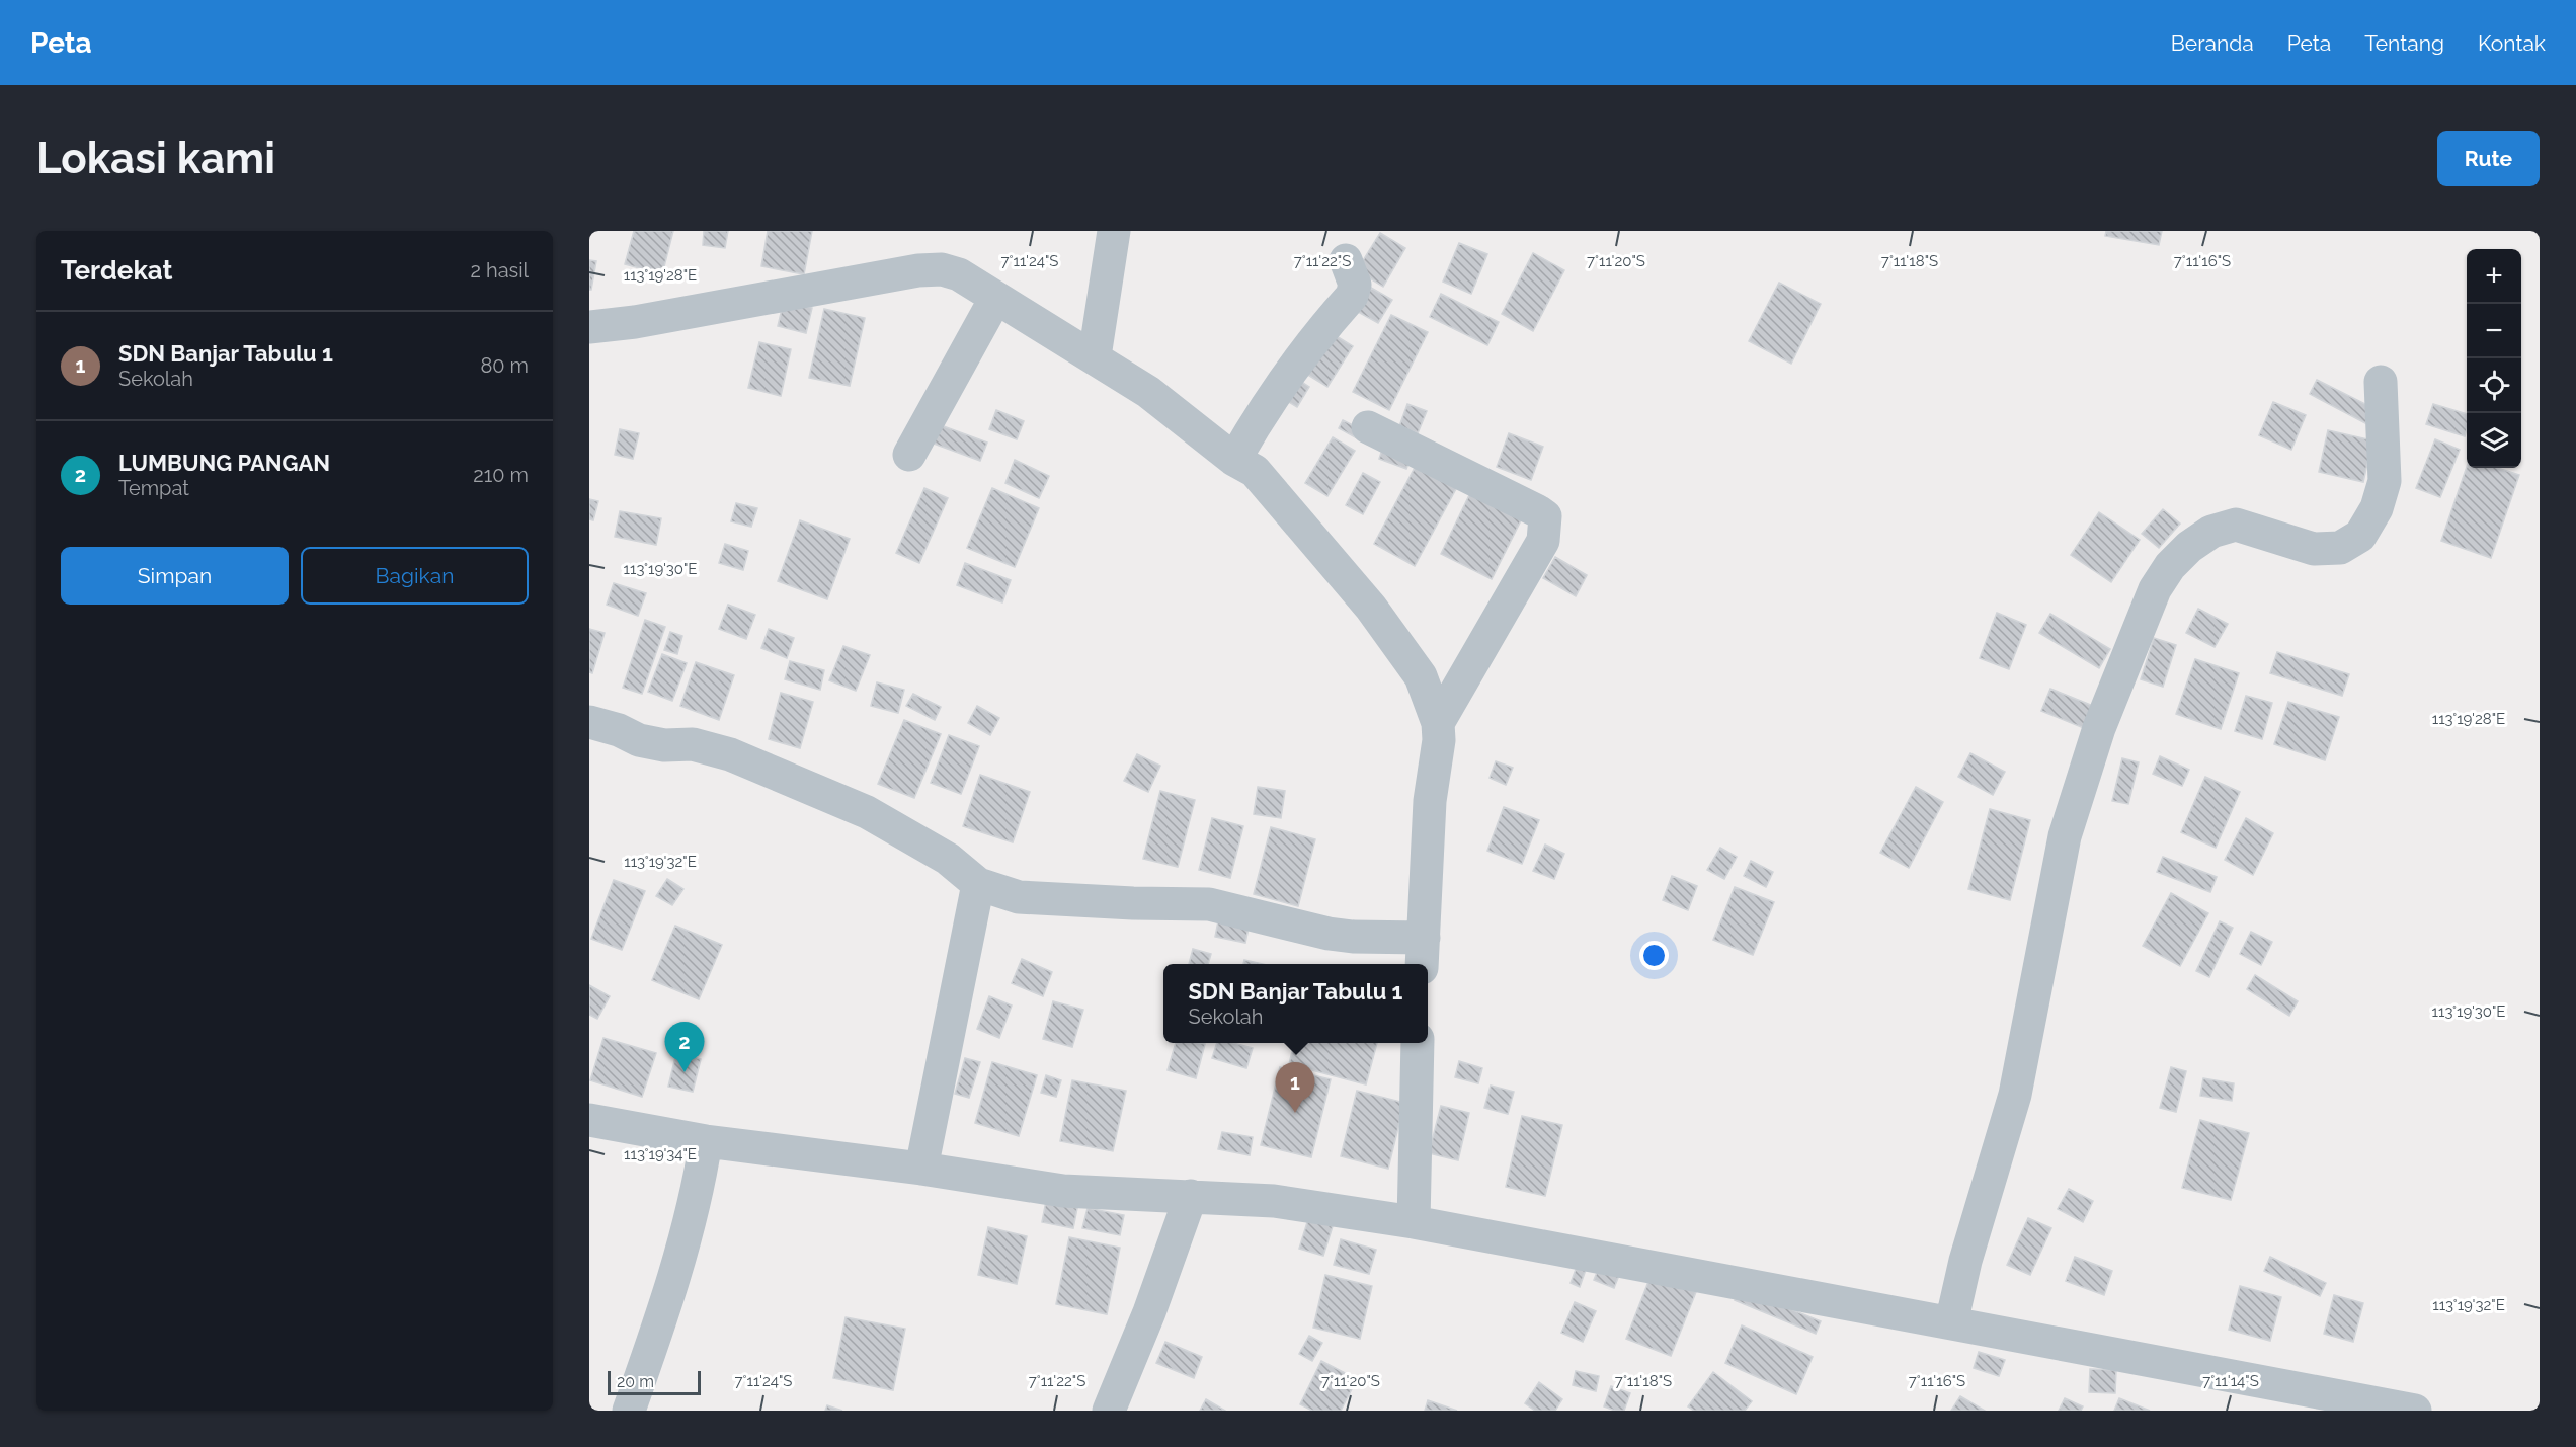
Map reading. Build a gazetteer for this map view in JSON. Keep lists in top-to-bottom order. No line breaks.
{"scale_bar":"20 m","page":{"header":"Peta","nav":["Beranda","Peta","Tentang","Kontak"],"buttons":["Rute",["Simpan","Bagikan"]],"title":"Lokasi kami","heading":["Terdekat","2 hasil"],"map_buttons":["+","−"],"list":[{"mark":"1","name":"SDN Banjar Tabulu 1","note":"Sekolah","value":"80 m"},{"mark":"2","name":"LUMBUNG PANGAN","note":"Tempat","value":"210 m"}],"popup":["SDN Banjar Tabulu 1","Sekolah"],"pins":["2","1"],"scale":"20 m"},"coordinates":["7°11'24\"S","7°11'22\"S","7°11'20\"S","7°11'18\"S","7°11'16\"S","113°19'28\"E","113°19'30\"E","113°19'32\"E","113°19'34\"E","7°11'14\"S"]}
